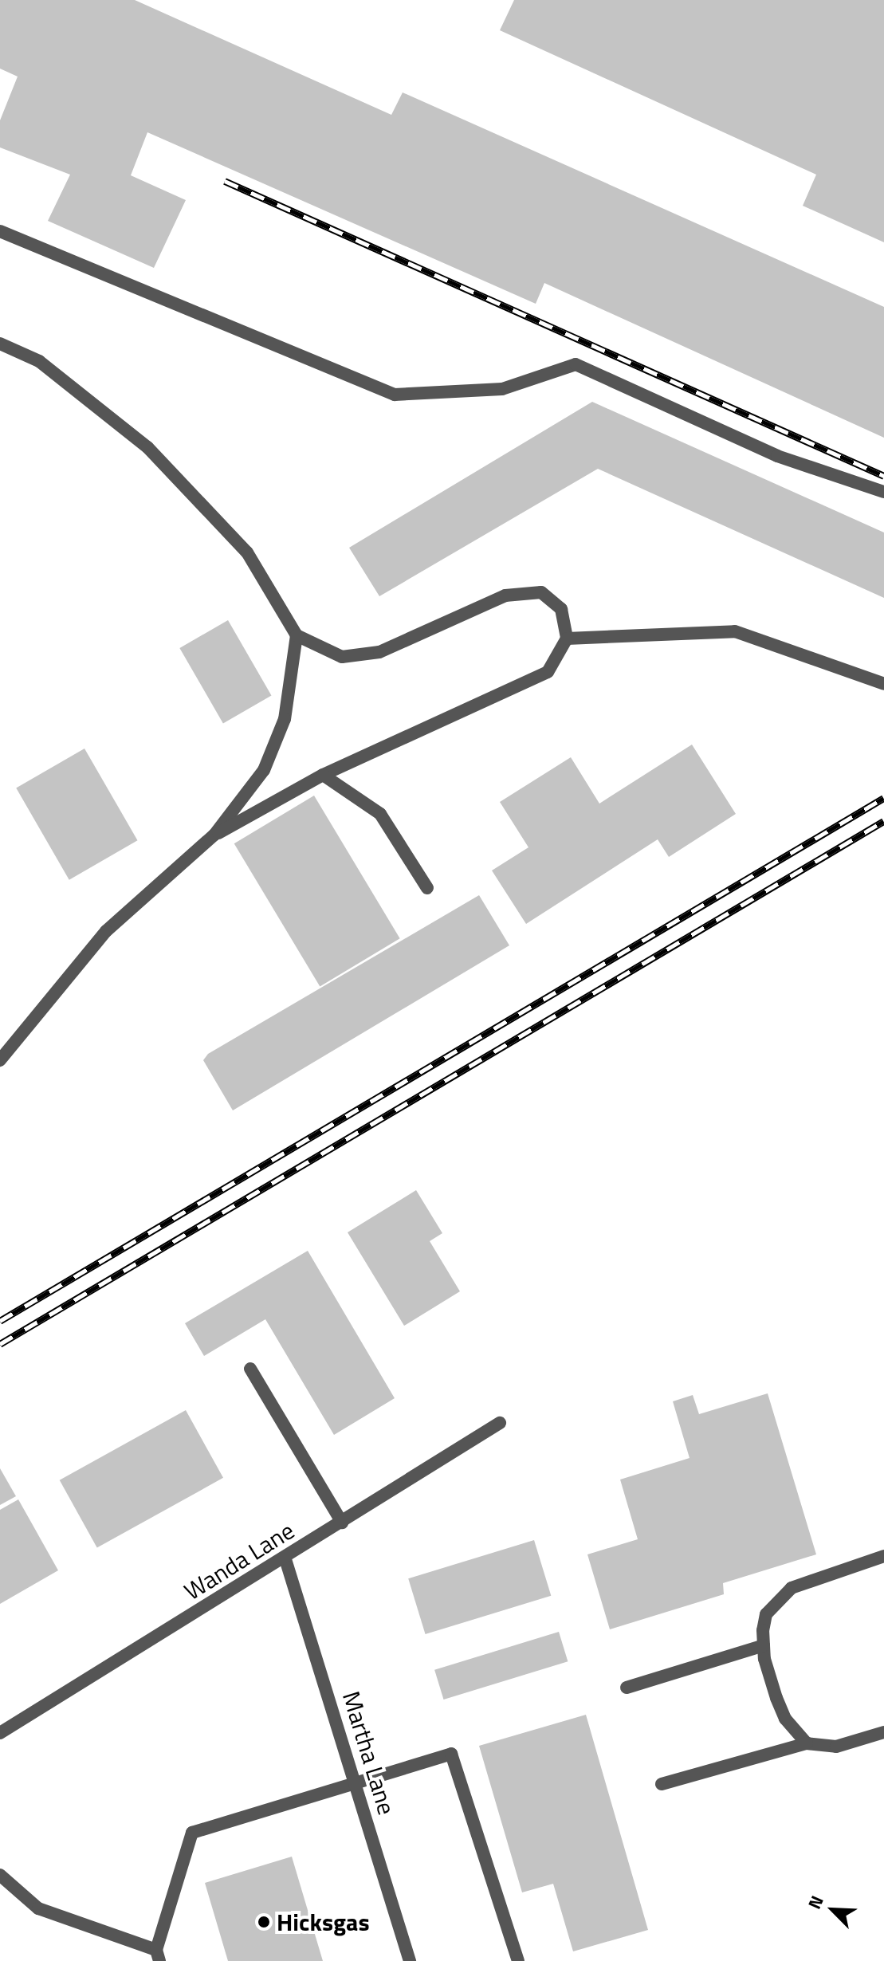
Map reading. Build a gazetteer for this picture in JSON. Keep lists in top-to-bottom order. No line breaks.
{"streets":{"street":["Wanda Lane","Martha Lane"]},"crossings":[["Wanda Lane","Martha Lane"]],"places":["Hicksgas"],"north":"top left"}
